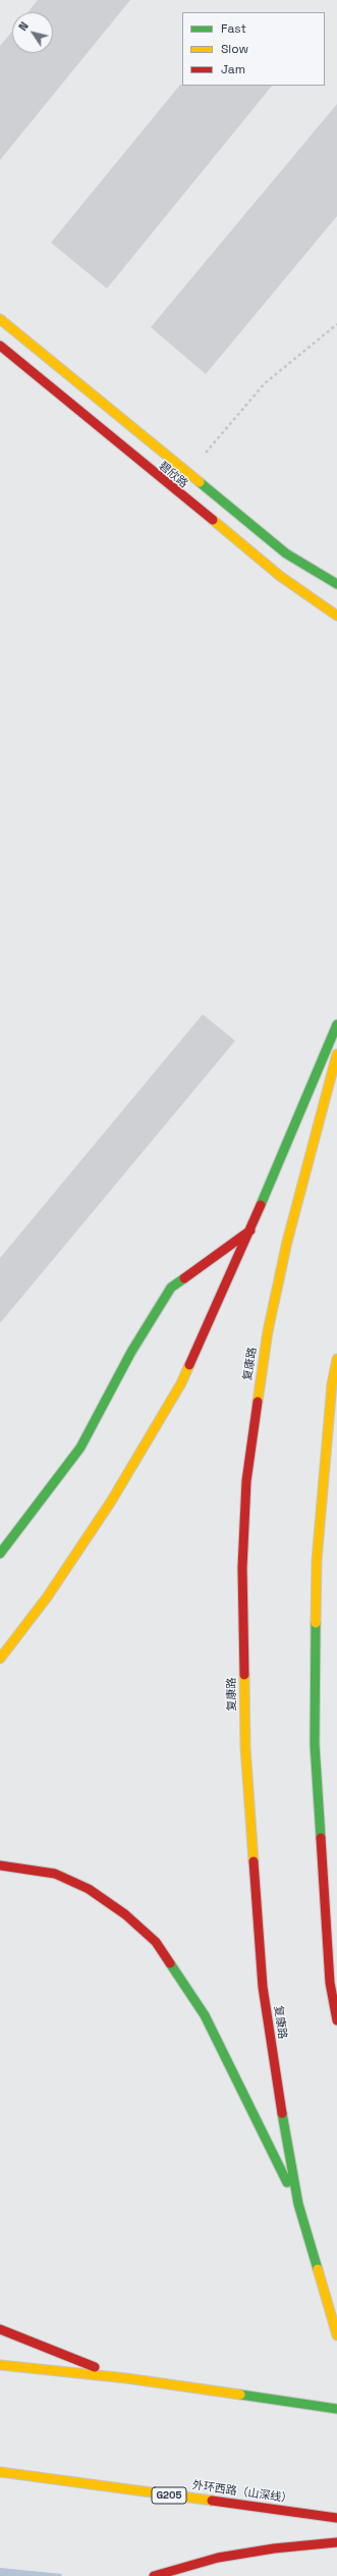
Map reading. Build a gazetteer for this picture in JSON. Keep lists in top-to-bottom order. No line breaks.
{"streets":{"main road":["碧欣路","复康路","外环西路（山深线）","G205"]},"legend":["Fast","Slow","Jam"],"north":"top left"}
